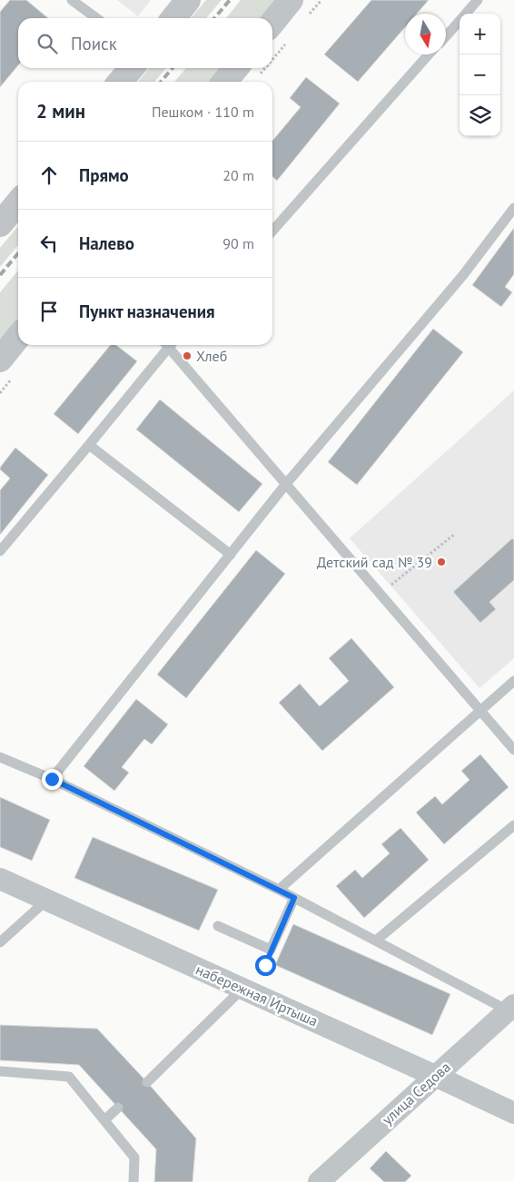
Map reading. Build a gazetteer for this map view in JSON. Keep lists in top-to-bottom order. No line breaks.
{"streets":{"street":["набережная Иртыша","улица Седова"]},"crossings":[["набережная Иртыша","улица Седова"]],"places":["Хлеб","Детский сад № 39"],"north":"bottom","page":{"map_buttons":["+","−"],"search":"Поиск","heading":["2 мин","Пешком · 110 m"],"list":[["Прямо","20 m"],["Налево","90 m"],"Пункт назначения"]}}
